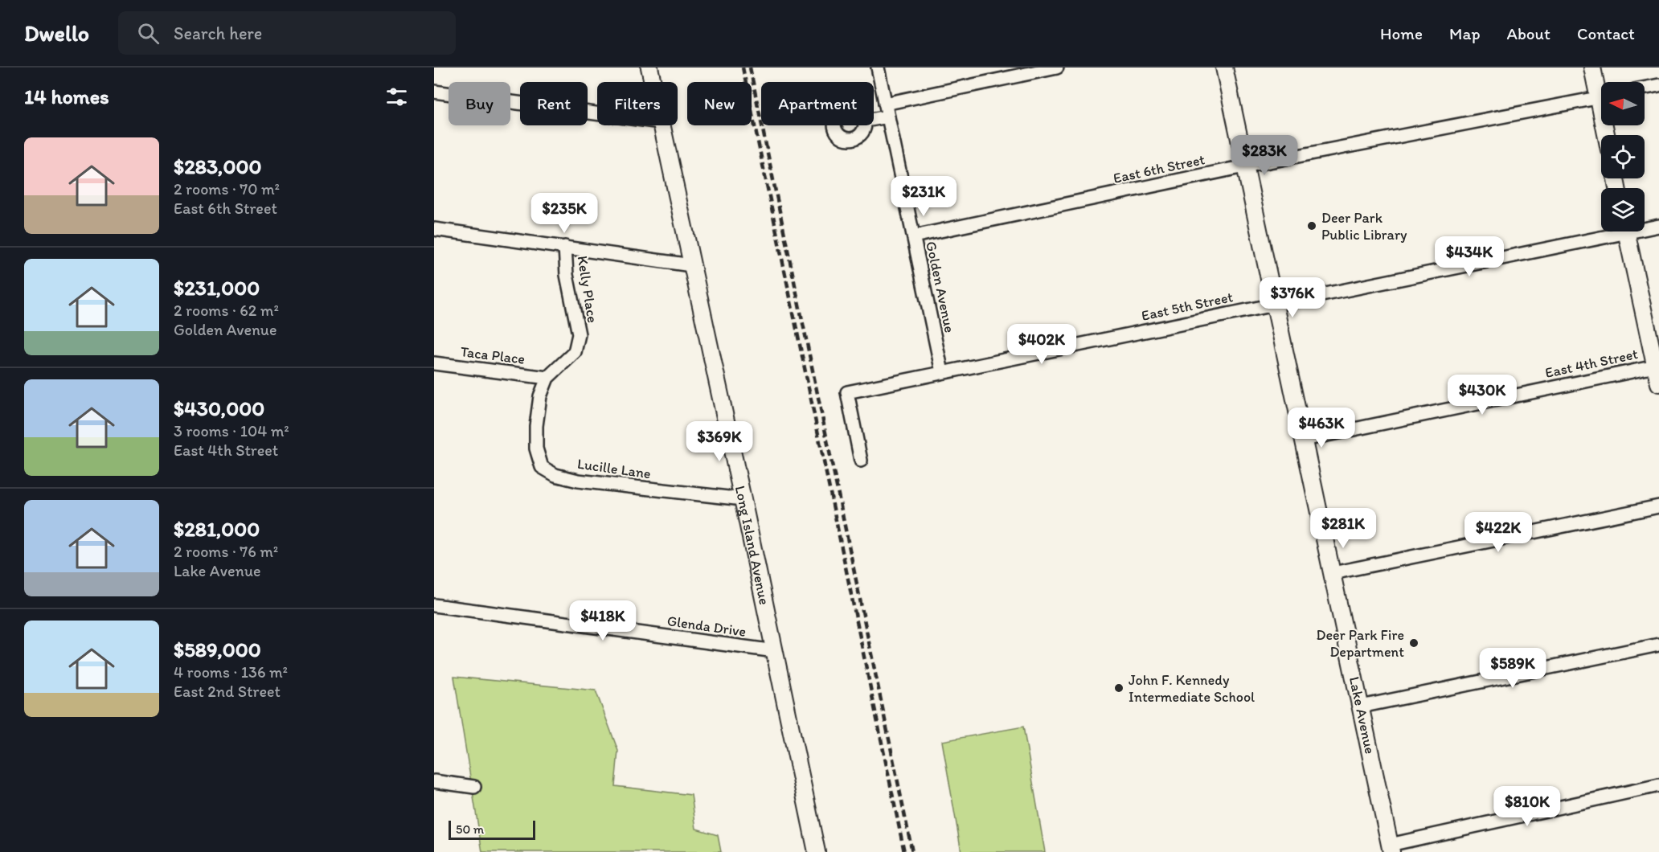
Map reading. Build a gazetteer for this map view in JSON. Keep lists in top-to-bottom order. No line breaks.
{"streets":{"street":["East 6th Street","Golden Avenue","Kelly Place","East 5th Street","Taca Place","East 4th Street","Lucille Lane","Long Island Avenue","Glenda Drive","Lake Avenue"]},"crossings":[["East 6th Street","Golden Avenue"],["East 6th Street","Lake Avenue"],["Golden Avenue","East 5th Street"],["Kelly Place","Taca Place"],["Kelly Place","Lucille Lane"],["East 5th Street","Lake Avenue"],["East 4th Street","Lake Avenue"],["Lucille Lane","Long Island Avenue"],["Long Island Avenue","Glenda Drive"]],"places":["Deer Park Public Library","Deer Park Fire Department","John F. Kennedy Intermediate School"],"scale_bar":"50 m","north":"left","page":{"header":"Dwello","search":"Search here","nav":["Home","Map","About","Contact"],"heading":"14 homes","chip":["Buy","Rent","Filters","New","Apartment"],"list":[{"name":"$283,000","note":"2 rooms · 70 m² · East 6th Street"},{"name":"$231,000","note":"2 rooms · 62 m² · Golden Avenue"},{"name":"$430,000","note":"3 rooms · 104 m² · East 4th Street"},{"name":"$281,000","note":"2 rooms · 76 m² · Lake Avenue"},{"name":"$589,000","note":"4 rooms · 136 m² · East 2nd Street"}],"price":["$283K","$231K","$235K","$434K","$376K","$402K","$430K","$463K","$369K","$281K","$422K","$418K","$589K","$810K"],"scale":"50 m"}}
